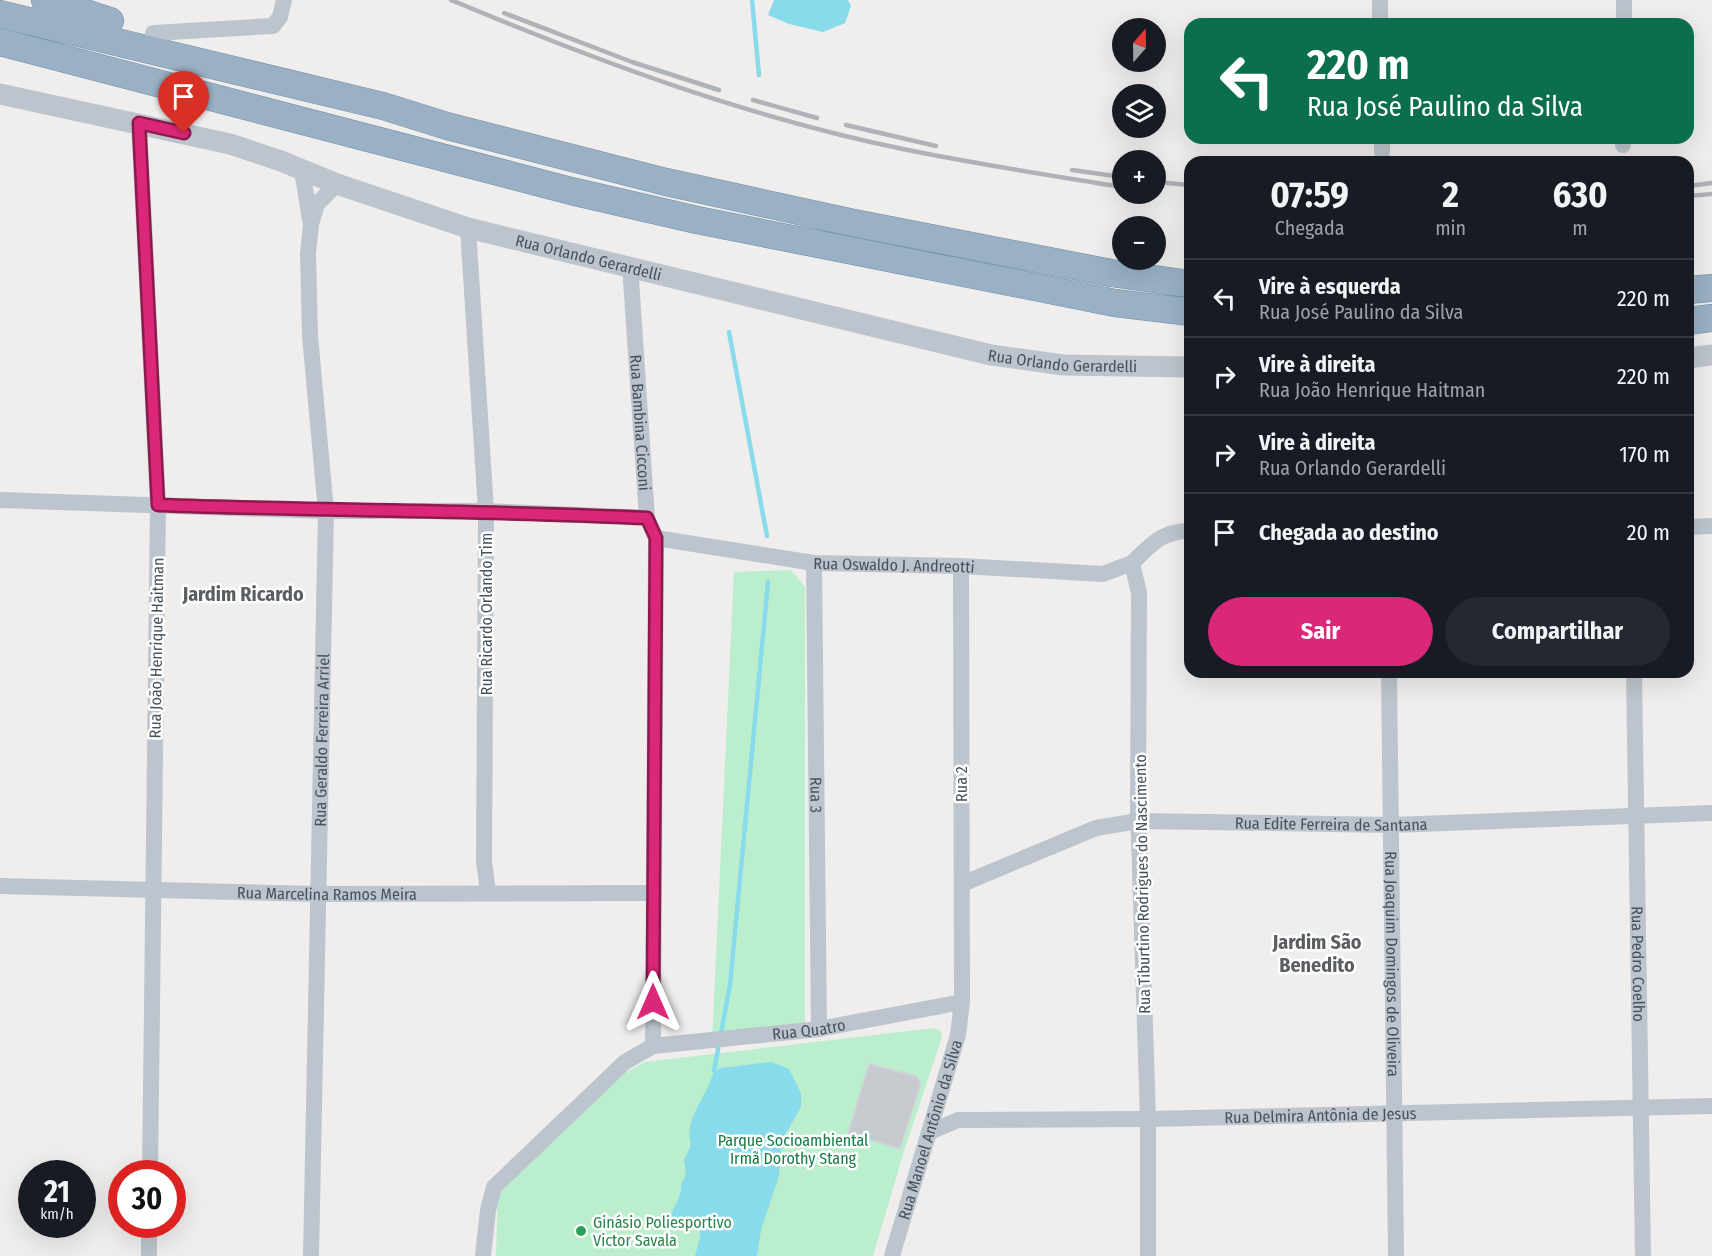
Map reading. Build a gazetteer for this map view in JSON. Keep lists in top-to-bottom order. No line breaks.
{"streets":{"street":["Rua Orlando Gerardelli","Rua Bambina Cicconi","Rua Oswaldo J. Andreotti","Rua Ricardo Orlando Tim","Rua João Henrique Haitman","Rua Geraldo Ferreira Arriel","Rua 2","Rua 3","Rua Edite Ferreira de Santana","Rua Tiburtino Rodrigues do Nascimento","Rua Marcelina Ramos Meira","Rua Joaquim Domingos de Oliveira","Rua Pedro Coelho","Rua Quatro","Rua Delmira Antônia de Jesus","Rua Manoel Antônio da Silva"]},"crossings":[["Rua Orlando Gerardelli","Rua Bambina Cicconi"],["Rua Orlando Gerardelli","Rua Ricardo Orlando Tim"],["Rua Orlando Gerardelli","Rua João Henrique Haitman"],["Rua Orlando Gerardelli","Rua Geraldo Ferreira Arriel"],["Rua Bambina Cicconi","Rua Oswaldo J. Andreotti"],["Rua Bambina Cicconi","Rua Marcelina Ramos Meira"],["Rua Bambina Cicconi","Rua Quatro"],["Rua Oswaldo J. Andreotti","Rua 2"],["Rua Oswaldo J. Andreotti","Rua 3"],["Rua Oswaldo J. Andreotti","Rua Tiburtino Rodrigues do Nascimento"],["Rua Ricardo Orlando Tim","Rua Marcelina Ramos Meira"],["Rua João Henrique Haitman","Rua Marcelina Ramos Meira"],["Rua Geraldo Ferreira Arriel","Rua Marcelina Ramos Meira"],["Rua 2","Rua Edite Ferreira de Santana"],["Rua 2","Rua Quatro"],["Rua 2","Rua Manoel Antônio da Silva"],["Rua 3","Rua Quatro"],["Rua Edite Ferreira de Santana","Rua Tiburtino Rodrigues do Nascimento"],["Rua Edite Ferreira de Santana","Rua Joaquim Domingos de Oliveira"],["Rua Edite Ferreira de Santana","Rua Pedro Coelho"],["Rua Tiburtino Rodrigues do Nascimento","Rua Delmira Antônia de Jesus"],["Rua Joaquim Domingos de Oliveira","Rua Delmira Antônia de Jesus"],["Rua Pedro Coelho","Rua Delmira Antônia de Jesus"],["Rua Quatro","Rua Manoel Antônio da Silva"],["Rua Delmira Antônia de Jesus","Rua Manoel Antônio da Silva"]],"districts":["Jardim Ricardo","Jardim São Benedito"],"parks":["Parque Socioambiental Irmã Dorothy Stang"],"places":["Ginásio Poliesportivo Victor Savala"],"north":"top","page":{"map_buttons":["+","−"],"turn":["220 m","Rua José Paulino da Silva"],"eta":["07:59","Chegada","2","min","630","m"],"list":[{"name":"Vire à esquerda","note":"Rua José Paulino da Silva","value":"220 m"},{"name":"Vire à direita","note":"Rua João Henrique Haitman","value":"220 m"},{"name":"Vire à direita","note":"Rua Orlando Gerardelli","value":"170 m"},{"name":"Chegada ao destino","value":"20 m"}],"buttons":["Sair","Compartilhar"],"speed":"21 km/h","limit":"30"}}
